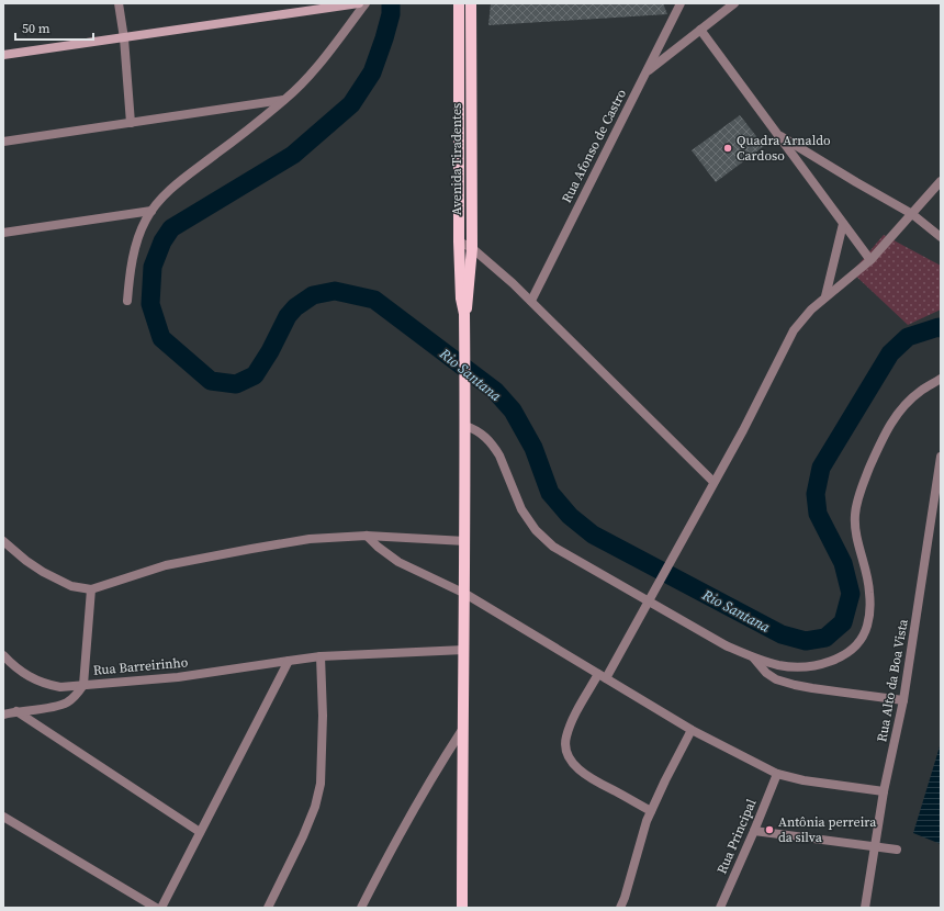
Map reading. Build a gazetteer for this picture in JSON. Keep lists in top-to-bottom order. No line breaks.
{"streets":{"main road":["Avenida Tiradentes"],"street":["Rua Afonso de Castro","Rua Barreirinho","Rua Alto da Boa Vista","Rua Principal"]},"water":["Rio Santana"],"places":["Quadra Arnaldo Cardoso","Antônia perreira da silva"],"scale_bar":"50 m"}
